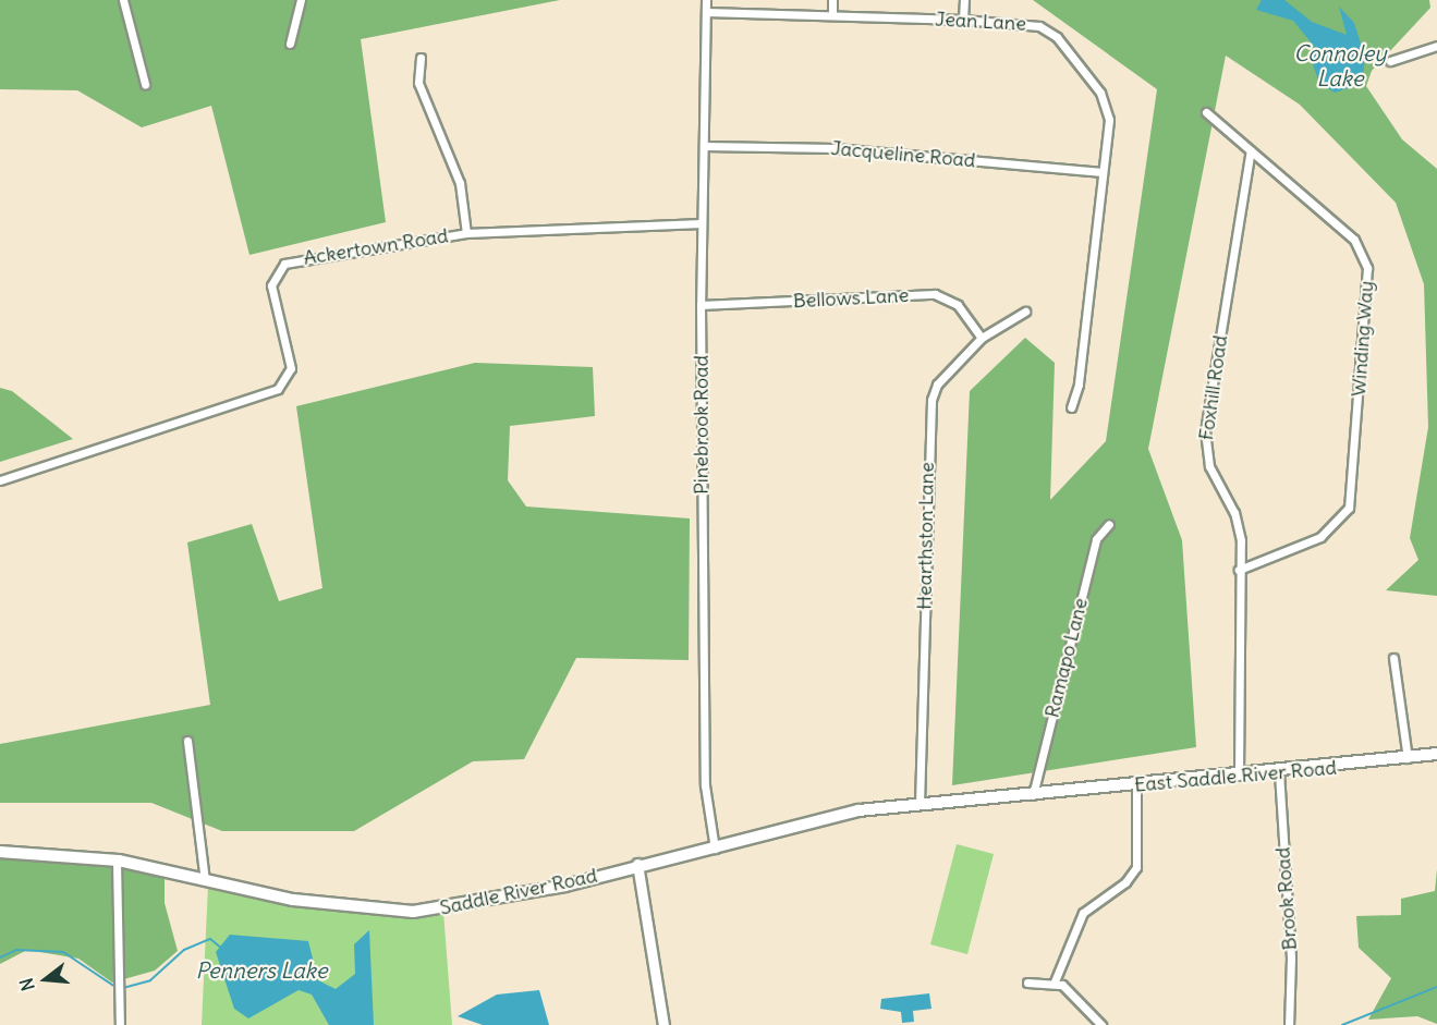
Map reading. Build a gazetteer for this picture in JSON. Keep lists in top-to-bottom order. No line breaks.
{"streets":{"main road":["East Saddle River Road","Saddle River Road"],"street":["Jean Lane","Jacqueline Road","Ackertown Road","Bellows Lane","Winding Way","Foxhill Road","Pinebrook Road","Hearthston Lane","Ramapo Lane","Brook Road"]},"crossings":[["Jean Lane","Jacqueline Road"],["Jean Lane","Pinebrook Road"],["Jacqueline Road","Pinebrook Road"],["Ackertown Road","Pinebrook Road"],["Bellows Lane","Pinebrook Road"],["Bellows Lane","Hearthston Lane"],["Winding Way","Foxhill Road"],["Foxhill Road","East Saddle River Road"],["Pinebrook Road","Saddle River Road"],["Hearthston Lane","Saddle River Road"],["Ramapo Lane","East Saddle River Road"],["Ramapo Lane","Saddle River Road"],["East Saddle River Road","Saddle River Road"],["East Saddle River Road","Brook Road"]],"water":["Connoley Lake","Penners Lake"],"north":"left"}
